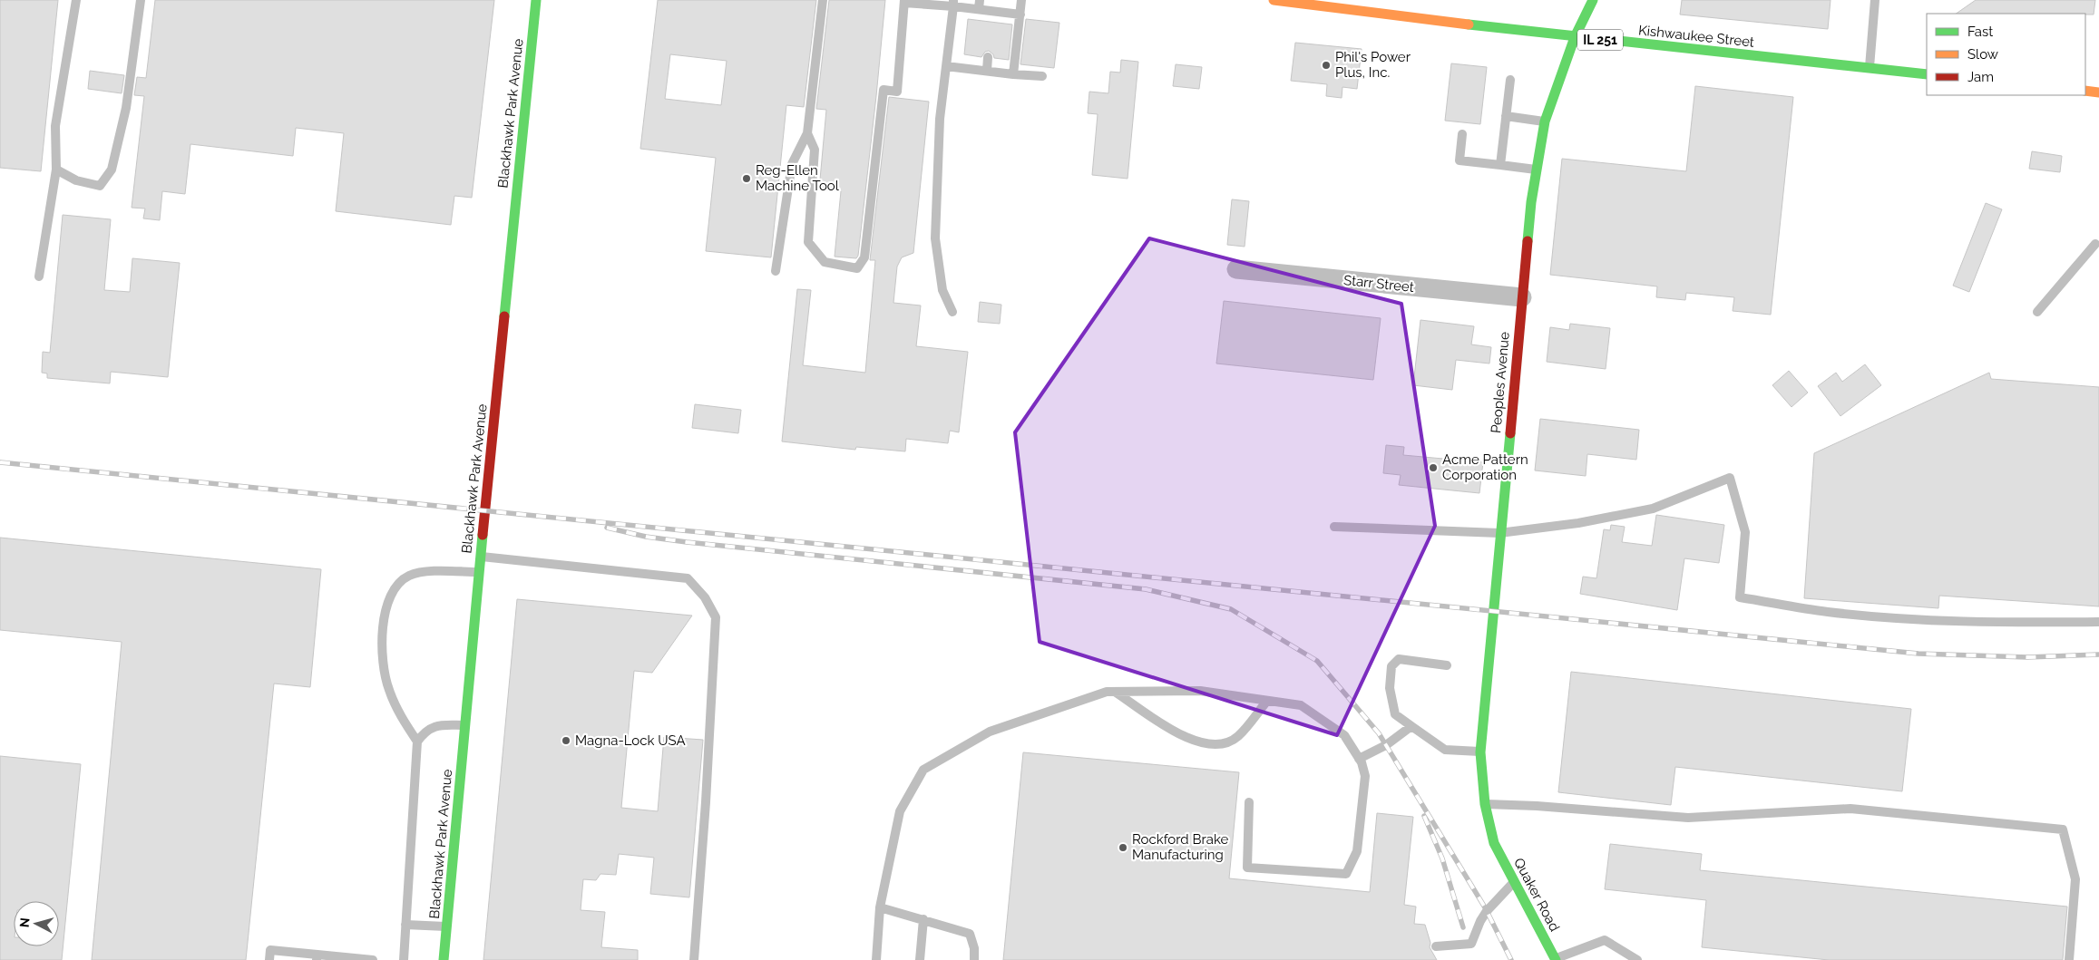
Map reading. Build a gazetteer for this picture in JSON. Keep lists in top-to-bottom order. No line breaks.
{"streets":{"street":["Kishwaukee Street","IL 251","Blackhawk Park Avenue","Starr Street","Peoples Avenue","Quaker Road"]},"crossings":[["Kishwaukee Street","Peoples Avenue"],["Starr Street","Peoples Avenue"],["Peoples Avenue","Quaker Road"]],"places":["Phil's Power Plus, Inc.","Reg-Ellen Machine Tool","Acme Pattern Corporation","Magna-Lock USA","Rockford Brake Manufacturing"],"legend":["Fast","Slow","Jam"],"north":"left"}
